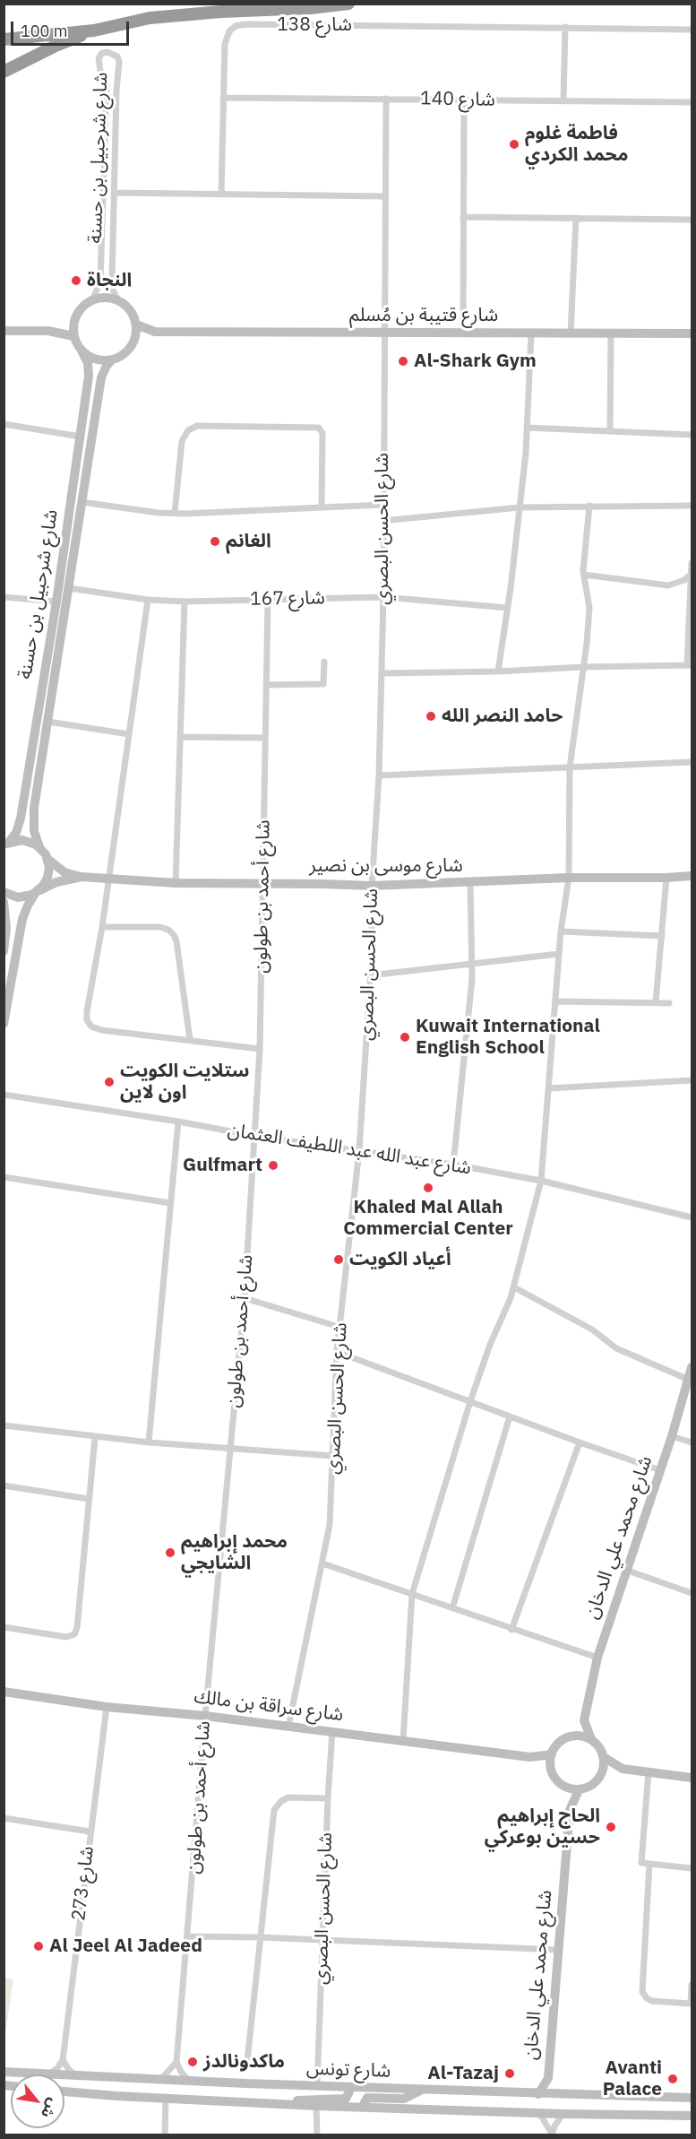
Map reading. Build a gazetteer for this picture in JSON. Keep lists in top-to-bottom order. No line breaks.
{"streets":{"street":["شارع 138","شارع 140","شارع شرحبيل بن حسنة","شارع قتيبة بن مُسلم","شارع الحسن البصري","شارع 167","شارع موسى بن نصير","شارع أحمد بن طولون","شارع عبد الله عبد اللطيف العثمان","شارع محمد علي الدخان","شارع سراقة بن مالك","شارع 273","شارع تونس"]},"crossings":[["شارع 138","شارع 140"],["شارع 140","شارع الحسن البصري"],["شارع شرحبيل بن حسنة","شارع قتيبة بن مُسلم"],["شارع شرحبيل بن حسنة","شارع 167"],["شارع قتيبة بن مُسلم","شارع الحسن البصري"],["شارع الحسن البصري","شارع 167"],["شارع الحسن البصري","شارع موسى بن نصير"],["شارع الحسن البصري","شارع عبد الله عبد اللطيف العثمان"],["شارع الحسن البصري","شارع سراقة بن مالك"],["شارع الحسن البصري","شارع تونس"],["شارع 167","شارع أحمد بن طولون"],["شارع موسى بن نصير","شارع أحمد بن طولون"],["شارع أحمد بن طولون","شارع عبد الله عبد اللطيف العثمان"],["شارع أحمد بن طولون","شارع سراقة بن مالك"],["شارع محمد علي الدخان","شارع سراقة بن مالك"],["شارع محمد علي الدخان","شارع تونس"],["شارع سراقة بن مالك","شارع 273"]],"places":["فاطمة غلوم محمد الكردي","النجاة","Al-Shark Gym","الغانم","حامد النصر الله","Kuwait International English School","ستلايت الكويت اون لاين","Gulfmart","Khaled Mal Allah Commercial Center","أعياد الكويت","محمد إبراهيم الشايجي","الحاج إبراهيم حسين بوعركي","Al Jeel Al Jadeed","ماكدونالدز","Al-Tazaj","Avanti Palace"],"scale_bar":"100 m","north":"bottom right"}
